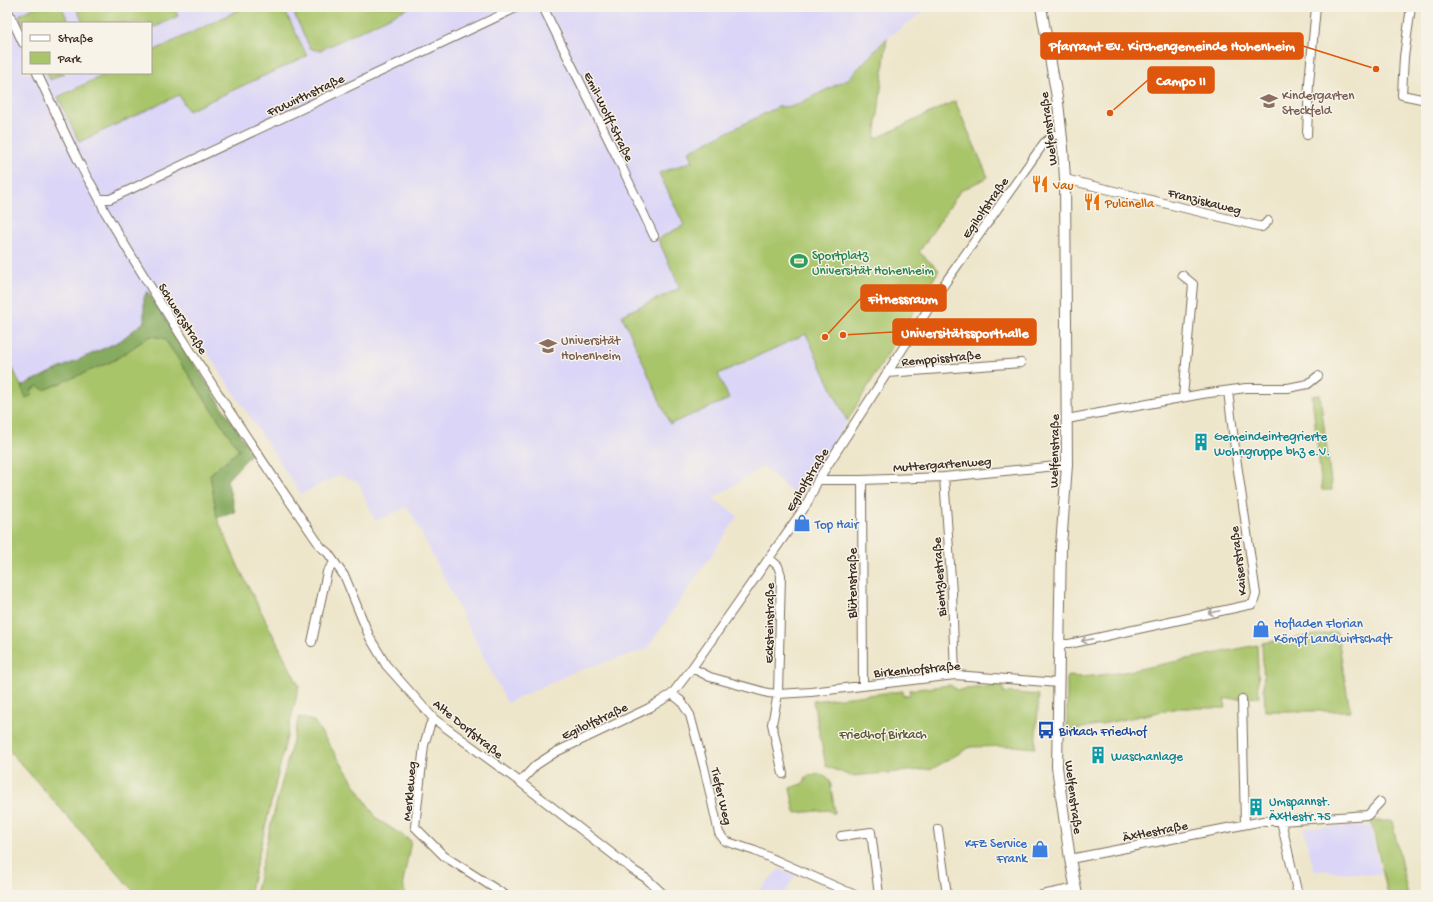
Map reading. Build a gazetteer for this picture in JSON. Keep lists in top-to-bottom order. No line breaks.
{"streets":{"street":["Fruwirthstraße","Emil-Wolff-Straße","Welfenstraße","Franziskaweg","Egilolfstraße","Schwerzstraße","Remppisstraße","Muttergartenweg","Kaiserstraße","Bientzlestraße","Blütenstraße","Ecksteinstraße","Birkenhofstraße","Alte Dorfstraße","Merkleweg","Tiefer Weg","Äxtlestraße"]},"crossings":[["Fruwirthstraße","Schwerzstraße"],["Welfenstraße","Franziskaweg"],["Welfenstraße","Egilolfstraße"],["Welfenstraße","Muttergartenweg"],["Welfenstraße","Kaiserstraße"],["Welfenstraße","Birkenhofstraße"],["Welfenstraße","Äxtlestraße"],["Egilolfstraße","Remppisstraße"],["Egilolfstraße","Muttergartenweg"],["Egilolfstraße","Ecksteinstraße"],["Egilolfstraße","Birkenhofstraße"],["Egilolfstraße","Alte Dorfstraße"],["Egilolfstraße","Tiefer Weg"],["Schwerzstraße","Alte Dorfstraße"],["Muttergartenweg","Bientzlestraße"],["Muttergartenweg","Blütenstraße"],["Bientzlestraße","Birkenhofstraße"],["Blütenstraße","Birkenhofstraße"],["Ecksteinstraße","Birkenhofstraße"],["Alte Dorfstraße","Merkleweg"]],"parks":["Friedhof Birkach"],"places":{"other":["Pfarramt Ev. Kirchengemeinde Hohenheim","Campo II","Universitätssporthalle","Fitnessraum"],"school or university":["Kindergarten Steckfeld","Universität Hohenheim"],"restaurant":["Vau","Pulcinella"],"sports":["Sportplatz Universität Hohenheim"],"building":["Gemeindeintegrierte Wohngruppe bhz e.V.","Waschanlage","Umspannst. Äxtlestr.75"],"shop":["Top Hair","Hofladen Florian Kömpf Landwirtschaft","KFZ Service Frank"],"bus stop":["Birkach Friedhof"]},"legend":["Straße","Park"]}
